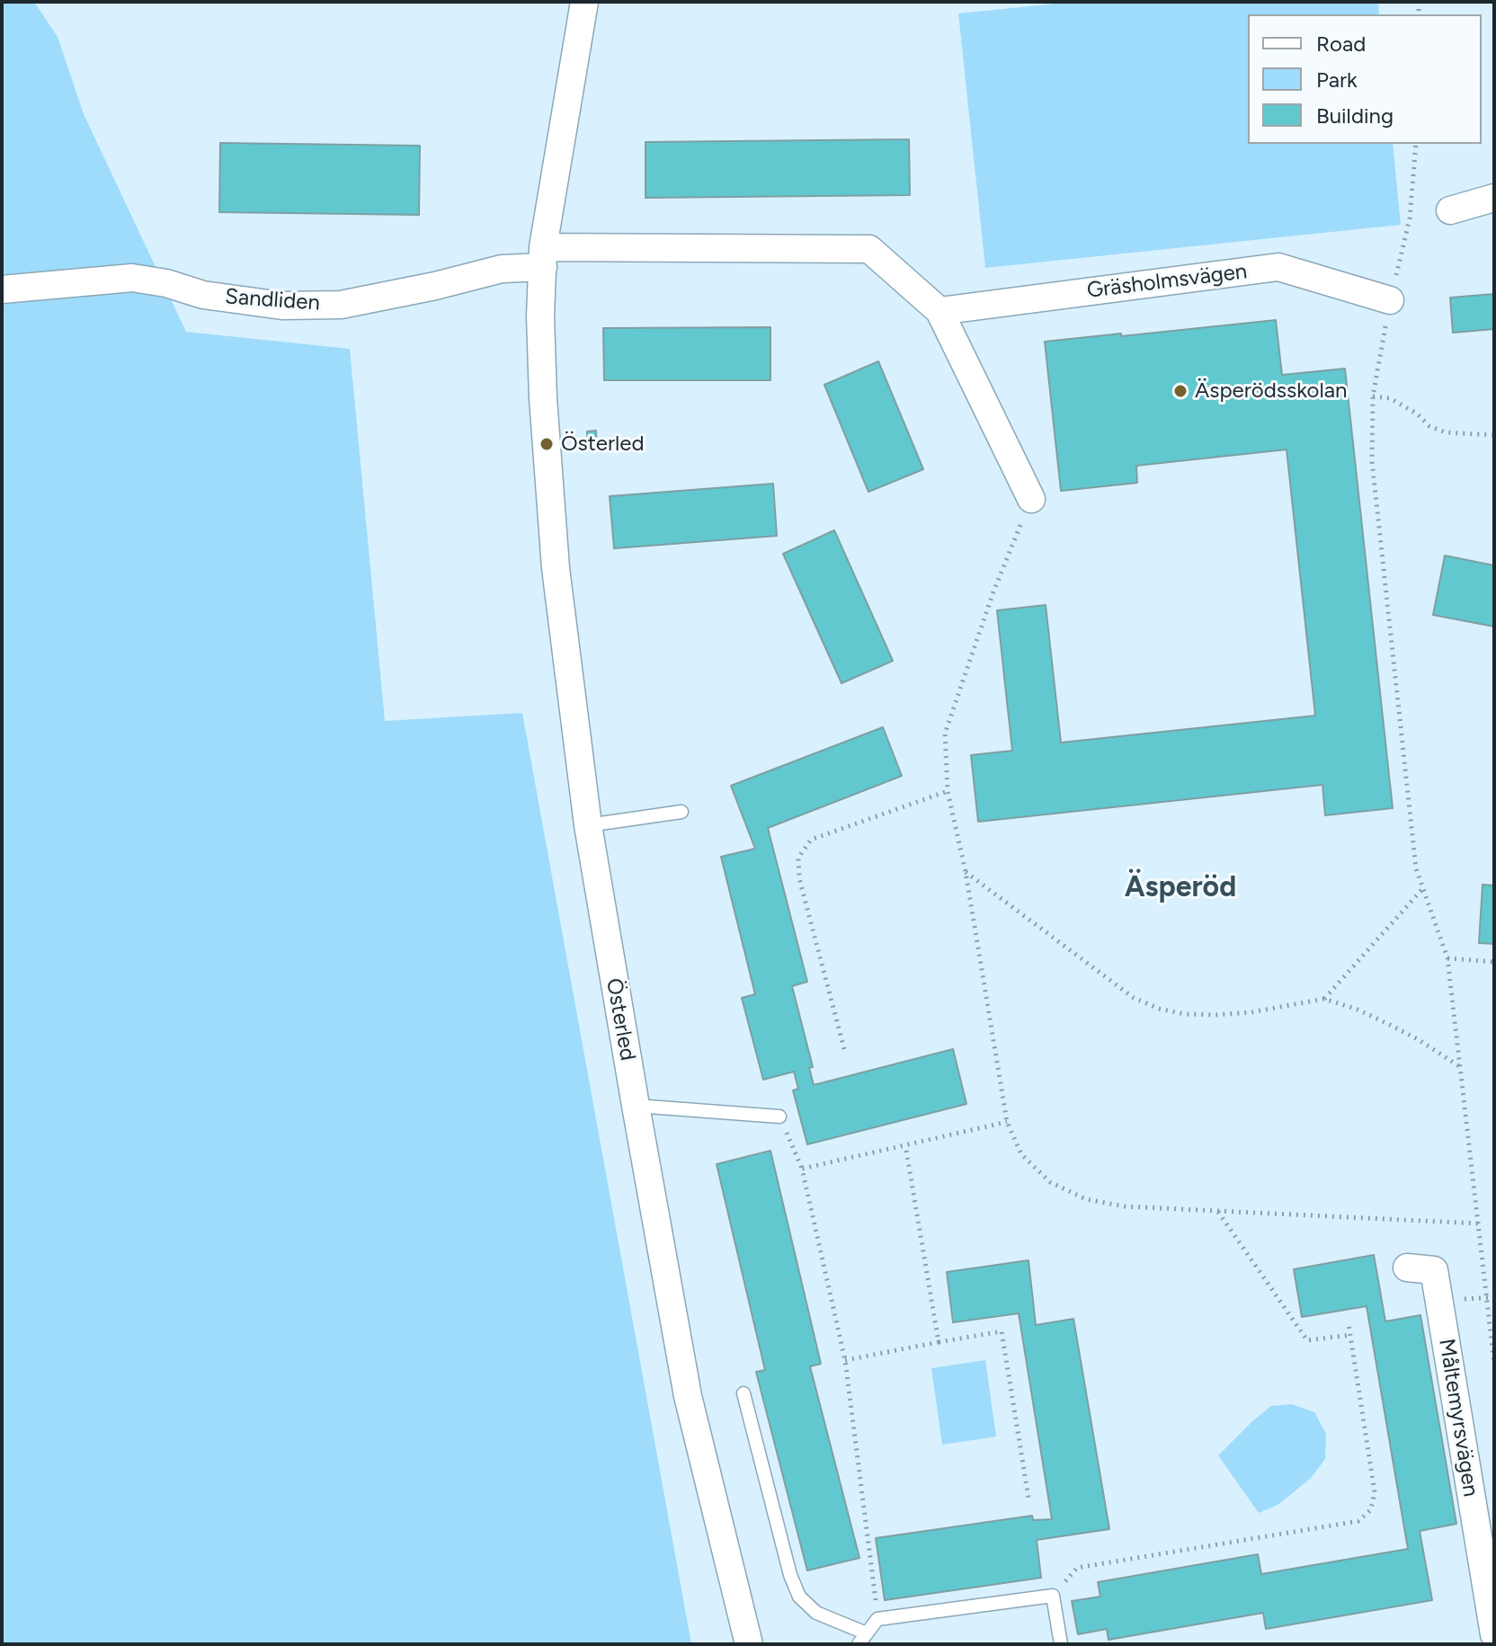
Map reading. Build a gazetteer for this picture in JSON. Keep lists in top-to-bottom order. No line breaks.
{"streets":{"street":["Gräsholmsvägen","Sandliden","Österled","Måltemyrsvägen"]},"crossings":[["Sandliden","Österled"]],"districts":["Äsperöd"],"places":["Äsperödsskolan","Österled"],"legend":["Road","Park","Building"]}
